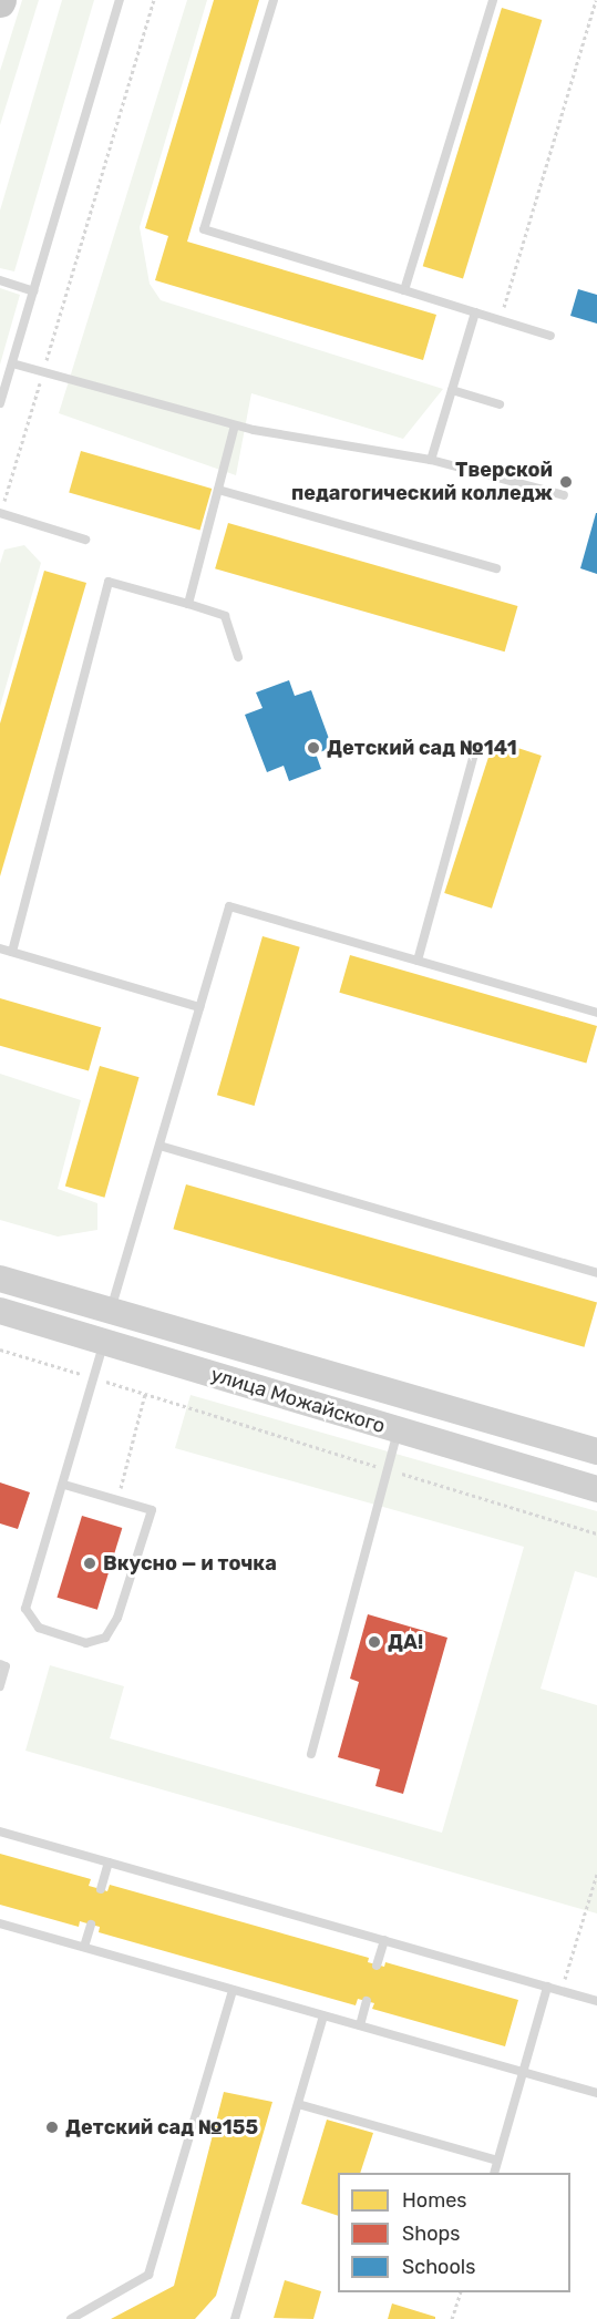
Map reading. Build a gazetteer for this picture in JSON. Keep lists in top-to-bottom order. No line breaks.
{"streets":{"main road":["улица Можайского"]},"places":["Тверской педагогический колледж","Детский сад №141","Вкусно — и точка","ДА!","Детский сад №155"],"legend":["Homes","Shops","Schools"]}
